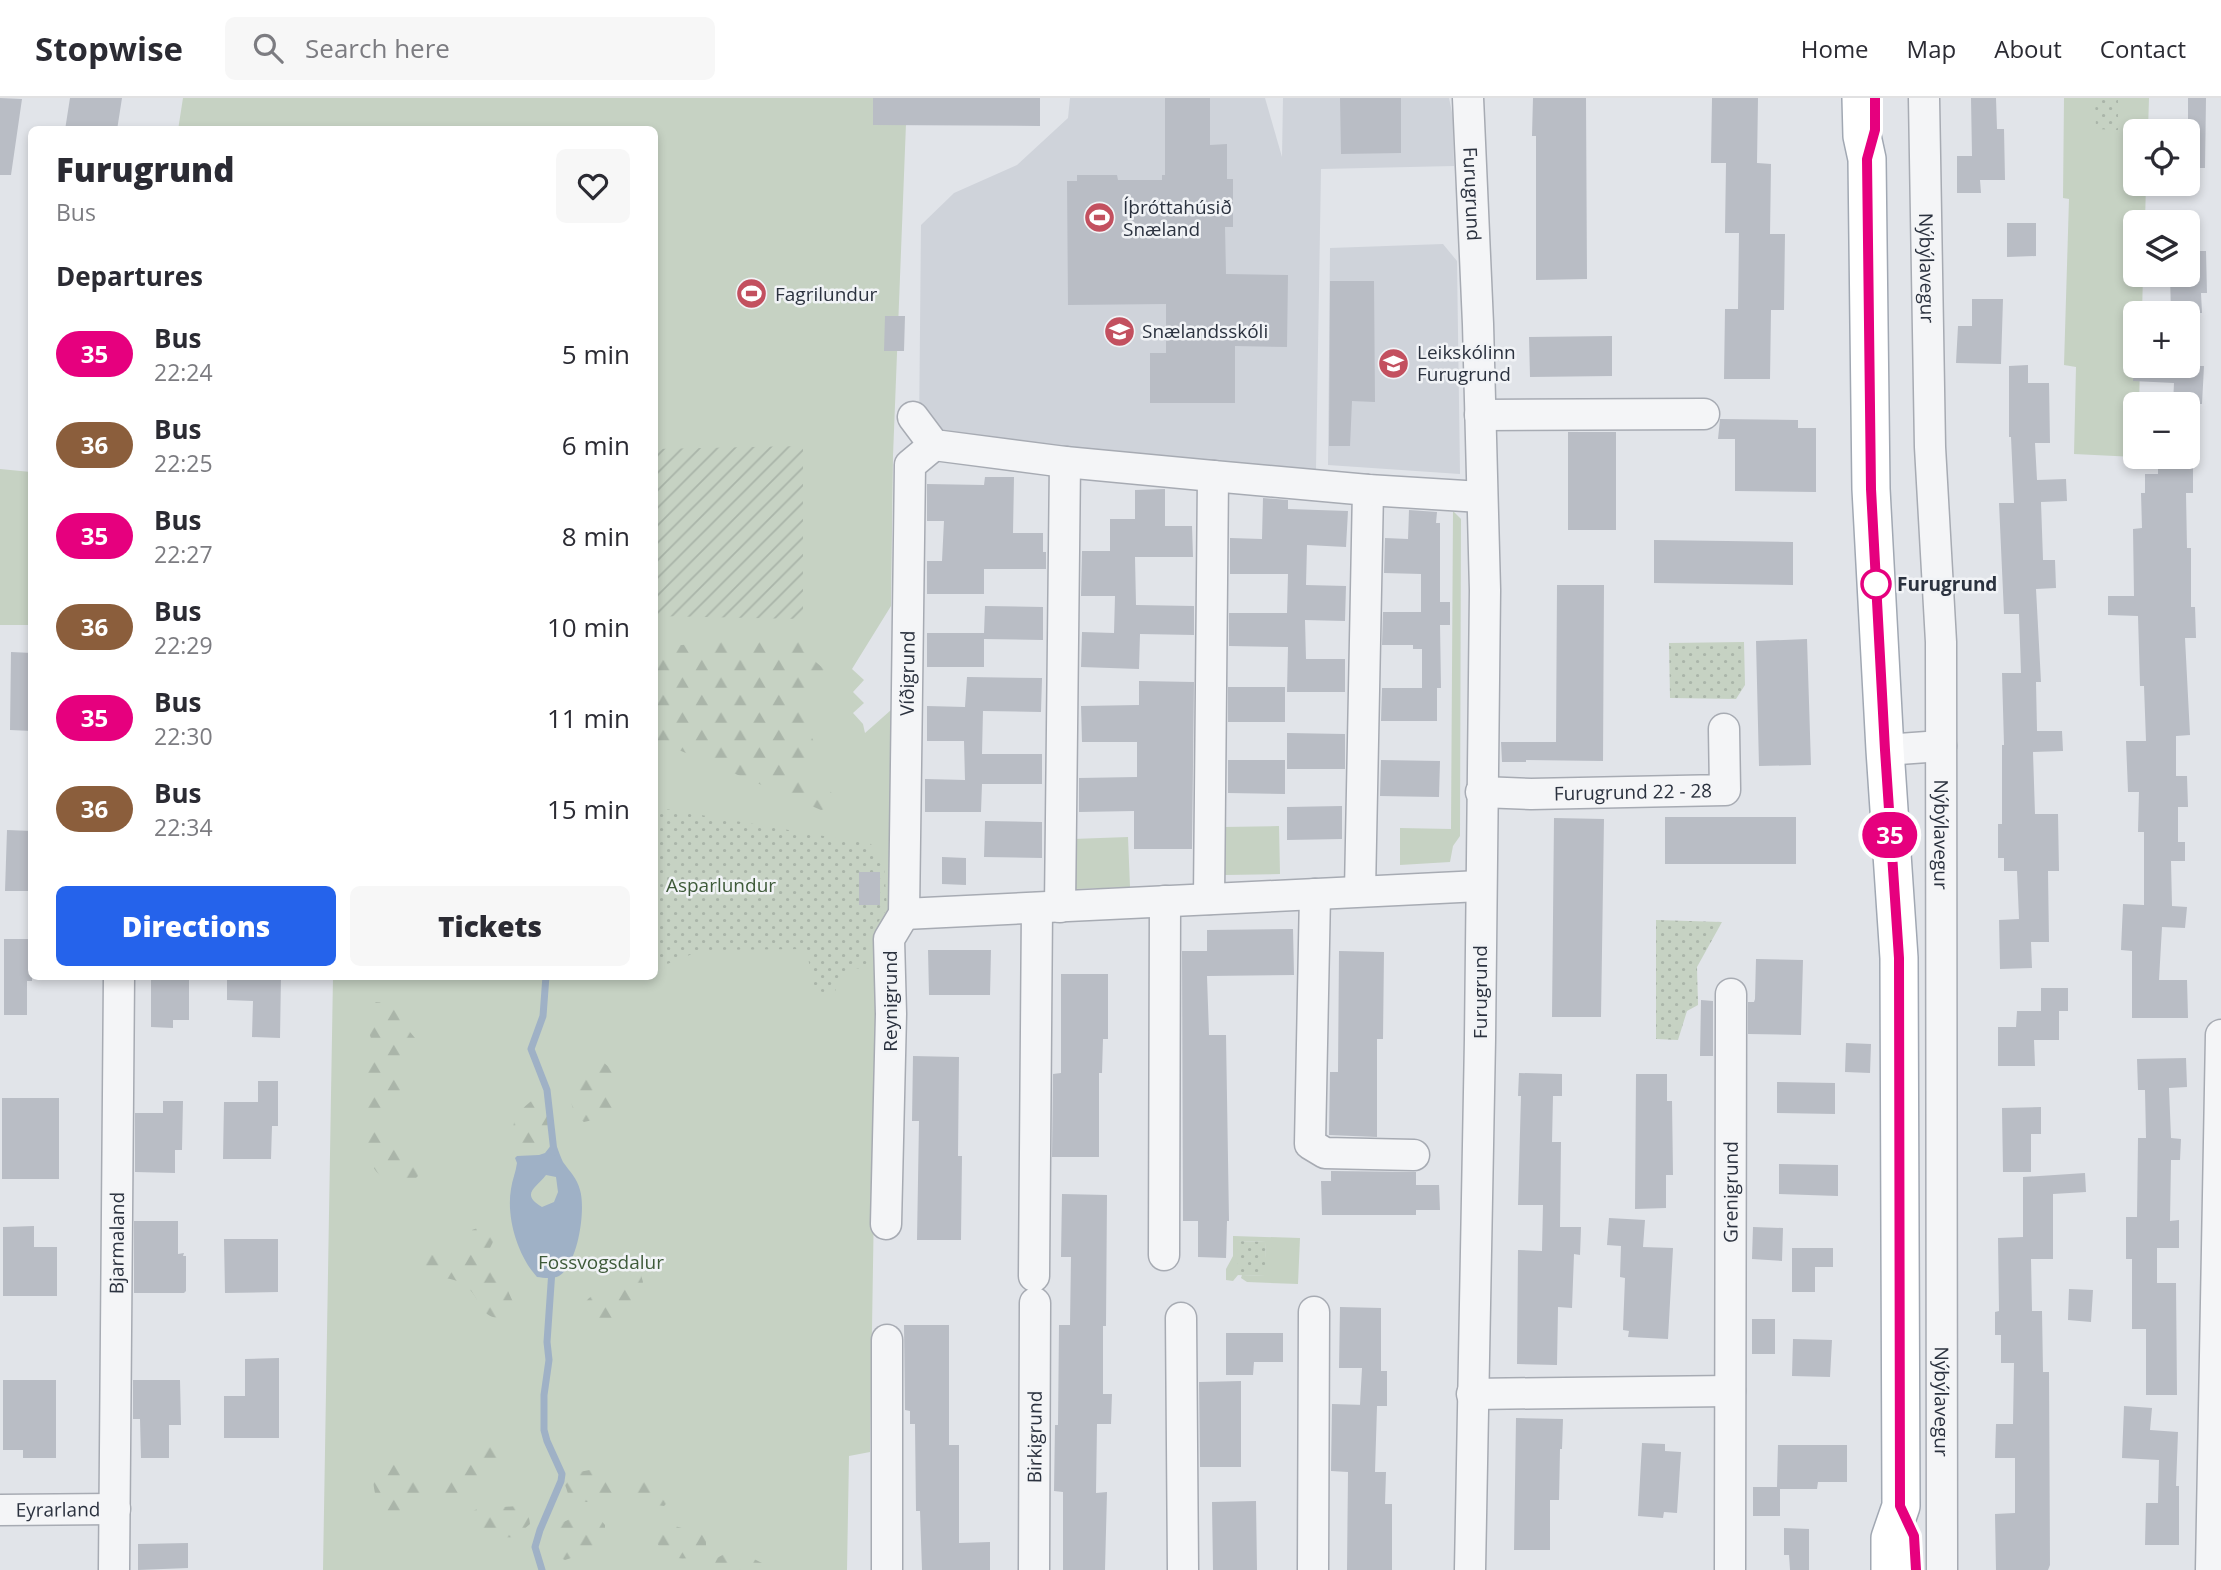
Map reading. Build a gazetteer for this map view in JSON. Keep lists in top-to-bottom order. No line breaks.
{"streets":{"street":["Furugrund","Nýbýlavegur","Víðigrund","Furugrund 22 - 28","Reynigrund","Grenigrund","Bjarmaland","Birkigrund","Eyrarland"]},"crossings":[["Furugrund","Furugrund 22 - 28"],["Víðigrund","Reynigrund"],["Bjarmaland","Eyrarland"]],"parks":["Asparlundur","Fossvogsdalur"],"places":{"sports":["Íþróttahúsið Snæland","Fagrilundur"],"school or university":["Snælandsskóli","Leikskólinn Furugrund"],"other":["Furugrund"]},"lines":["bus line 35"],"page":{"header":"Stopwise","search":"Search here","nav":["Home","Map","About","Contact"],"on_map":"35","map_buttons":["+","−"],"heading":[["Furugrund","Bus"],"Departures"],"list":[{"mark":"35","name":"Bus","note":"22:24","value":"5 min"},{"mark":"36","name":"Bus","note":"22:25","value":"6 min"},{"mark":"35","name":"Bus","note":"22:27","value":"8 min"},{"mark":"36","name":"Bus","note":"22:29","value":"10 min"},{"mark":"35","name":"Bus","note":"22:30","value":"11 min"},{"mark":"36","name":"Bus","note":"22:34","value":"15 min"}],"buttons":["Directions","Tickets"]}}
